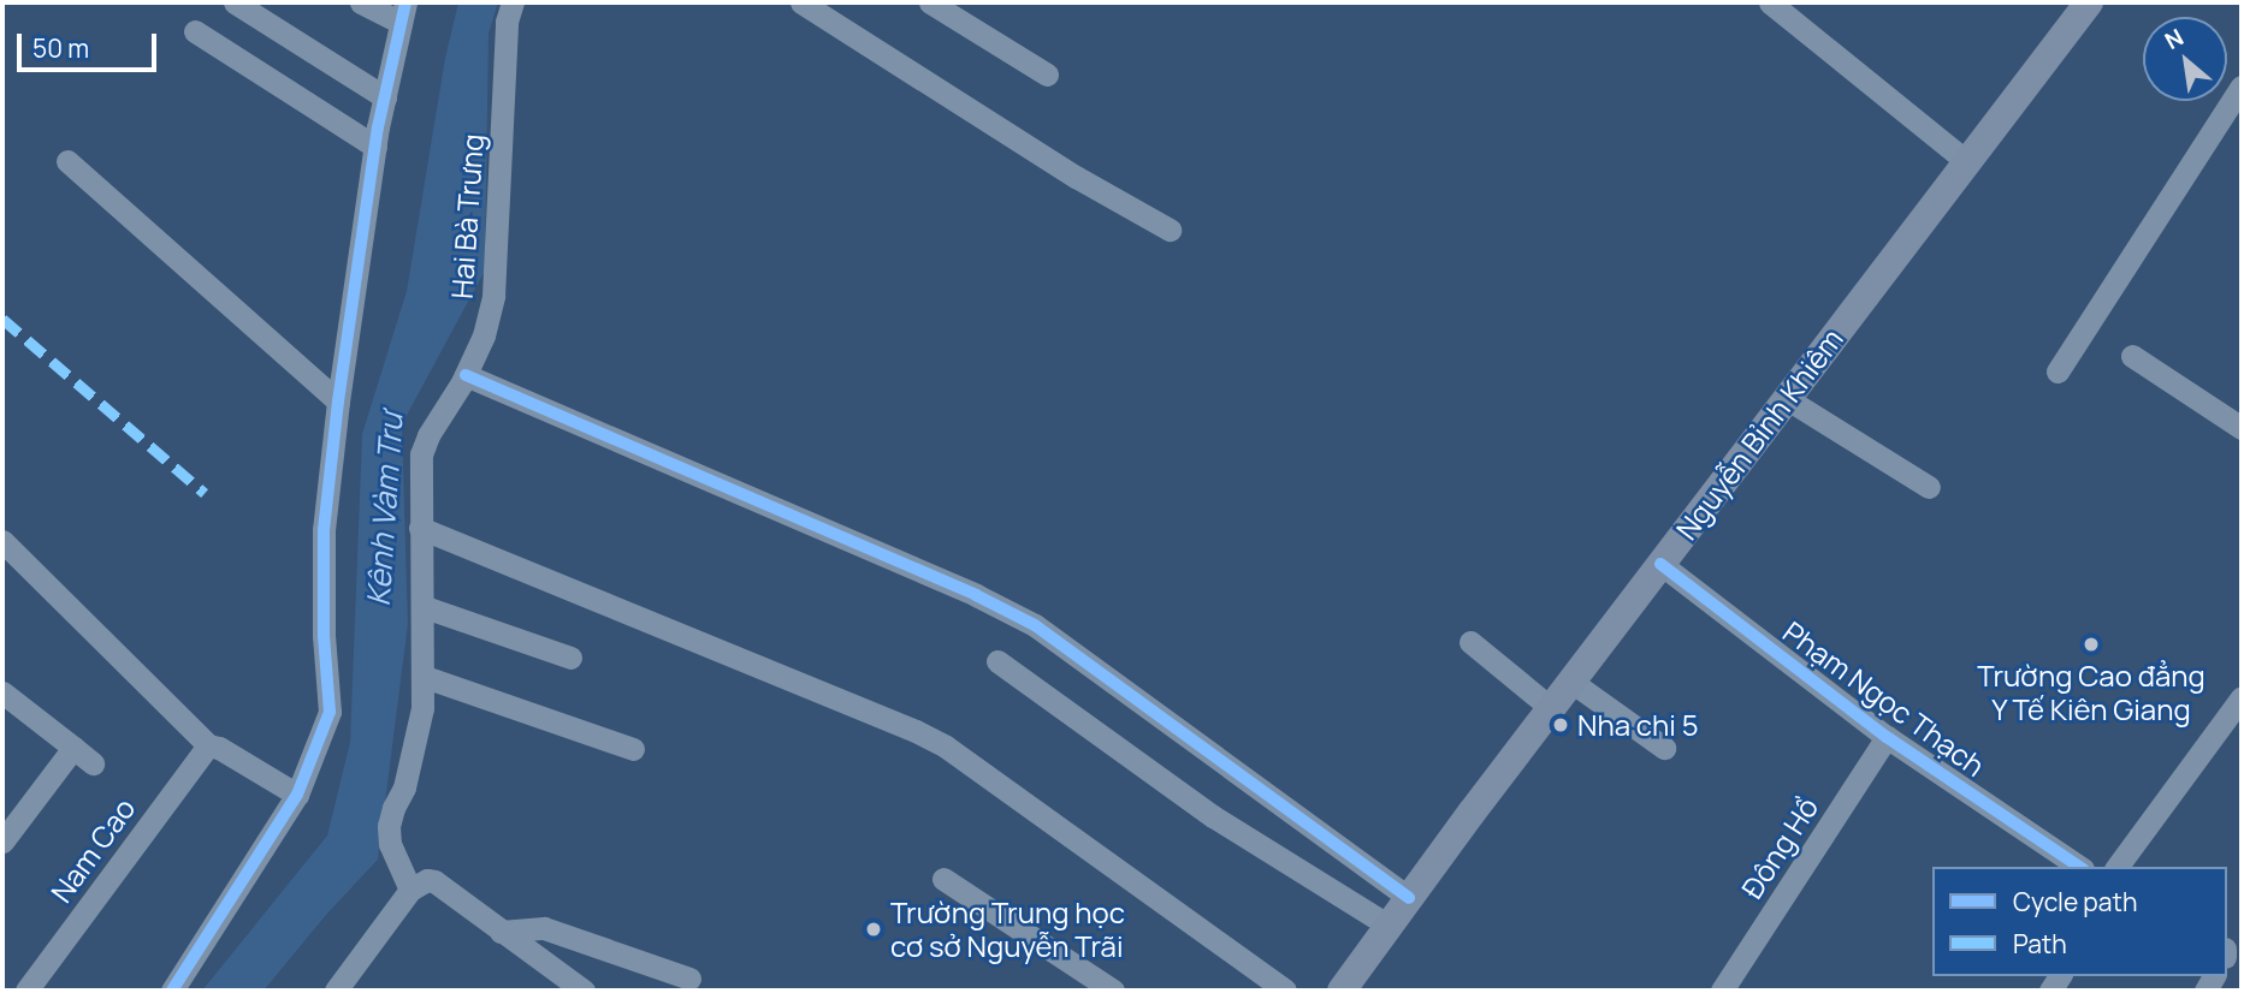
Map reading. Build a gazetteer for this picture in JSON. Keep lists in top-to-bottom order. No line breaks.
{"streets":{"main road":["Nguyễn Bỉnh Khiêm"],"street":["Hai Bà Trưng","Phạm Ngọc Thạch","Đông Hồ","Nam Cao"]},"crossings":[["Nguyễn Bỉnh Khiêm","Phạm Ngọc Thạch"],["Phạm Ngọc Thạch","Đông Hồ"]],"water":["Kênh Vàm Trư"],"places":["Trường Cao đẳng Y Tế Kiên Giang","Nha chi 5","Trường Trung học cơ sở Nguyễn Trãi"],"legend":["Cycle path","Path"],"scale_bar":"50 m","north":"top left"}
